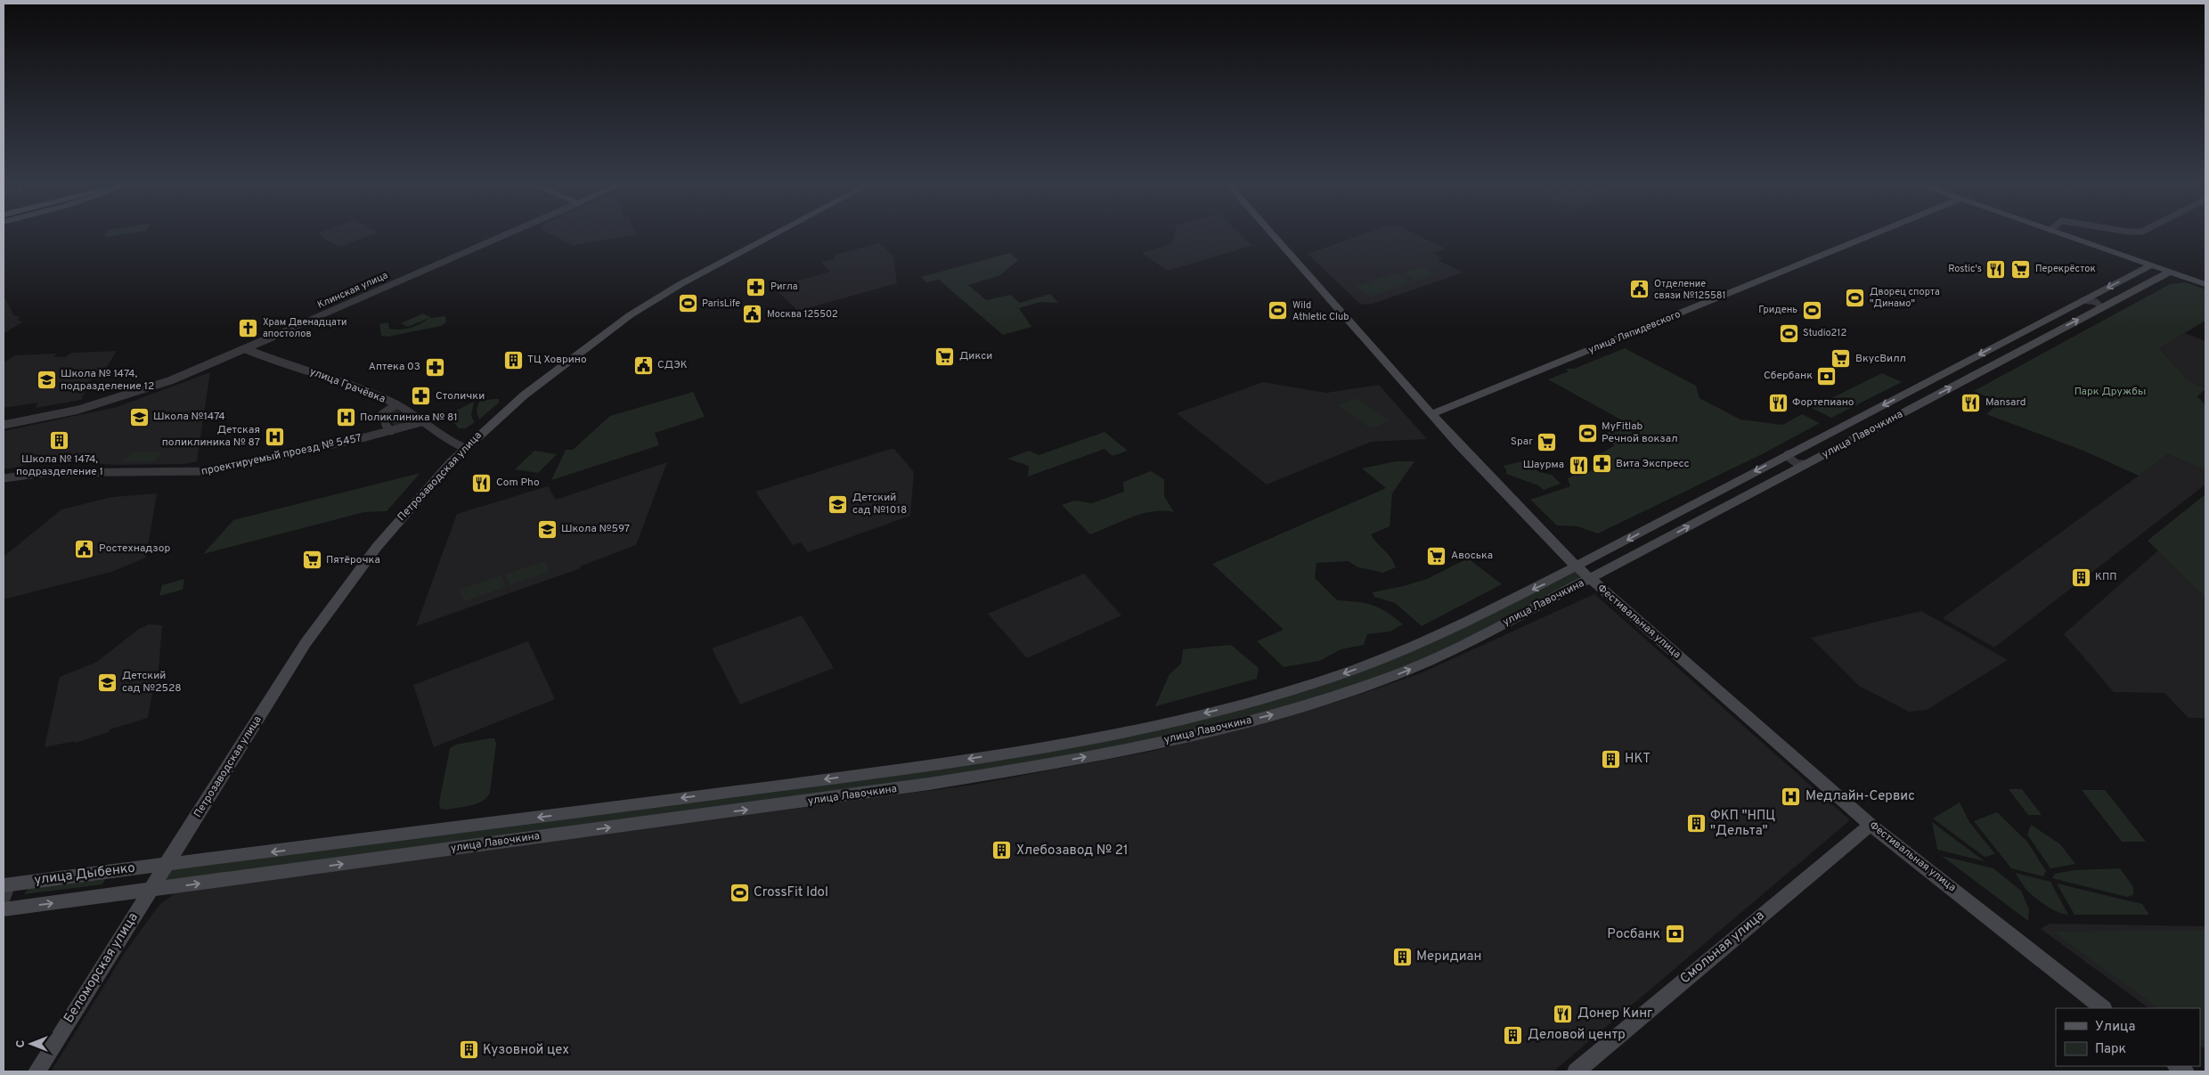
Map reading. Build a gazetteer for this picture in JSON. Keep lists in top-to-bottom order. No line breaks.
{"streets":{"main road":["улица Ляпидевского","улица Лавочкина","Петрозаводская улица","Фестивальная улица","улица Дыбенко","Смольная улица","Беломорская улица"],"street":["Клинская улица","улица Грачёвка","проектируемый проезд № 5457"]},"crossings":[["Клинская улица","улица Грачёвка"],["улица Ляпидевского","Фестивальная улица"],["улица Грачёвка","проектируемый проезд № 5457"],["улица Грачёвка","Петрозаводская улица"],["улица Лавочкина","Петрозаводская улица"],["улица Лавочкина","Фестивальная улица"],["улица Лавочкина","улица Дыбенко"],["улица Лавочкина","Беломорская улица"],["Петрозаводская улица","улица Дыбенко"],["Петрозаводская улица","Беломорская улица"],["Фестивальная улица","Смольная улица"],["улица Дыбенко","Беломорская улица"]],"parks":["Парк Дружбы"],"places":{"restaurant":["Rostic's","Фортепиано","Mansard","Шаурма","Com Pho","Донер Кинг"],"supermarket":["Перекрёсток","Дикси","ВкусВилл","Spar","Авоська","Пятёрочка"],"pharmacy":["Ригла","Аптека 03","Столички","Вита Экспресс"],"public building":["Отделение связи №125581","Москва 125502","СДЭК","Ростехнадзор"],"sports":["Дворец спорта \"Динамо\"","ParisLife","Гридень","Wild Athletic Club","Studio212","MyFitlab Речной вокзал","CrossFit Idol"],"church":["Храм Двенадцати апостолов"],"building":["ТЦ Ховрино","Школа № 1474, подразделение 1","КПП","НКТ","ФКП \"НПЦ \"Дельта\"","Хлебозавод № 21","Меридиан","Деловой центр","Кузовной цех"],"bank":["Сбербанк","Росбанк"],"school or university":["Школа № 1474, подразделение 12","Школа №1474","Детский сад №1018","Школа №597","Детский сад №2528"],"hospital":["Поликлиника № 81","Детская поликлиника № 87","Медлайн-Сервис"]},"legend":["Улица","Парк"],"north":"left"}
